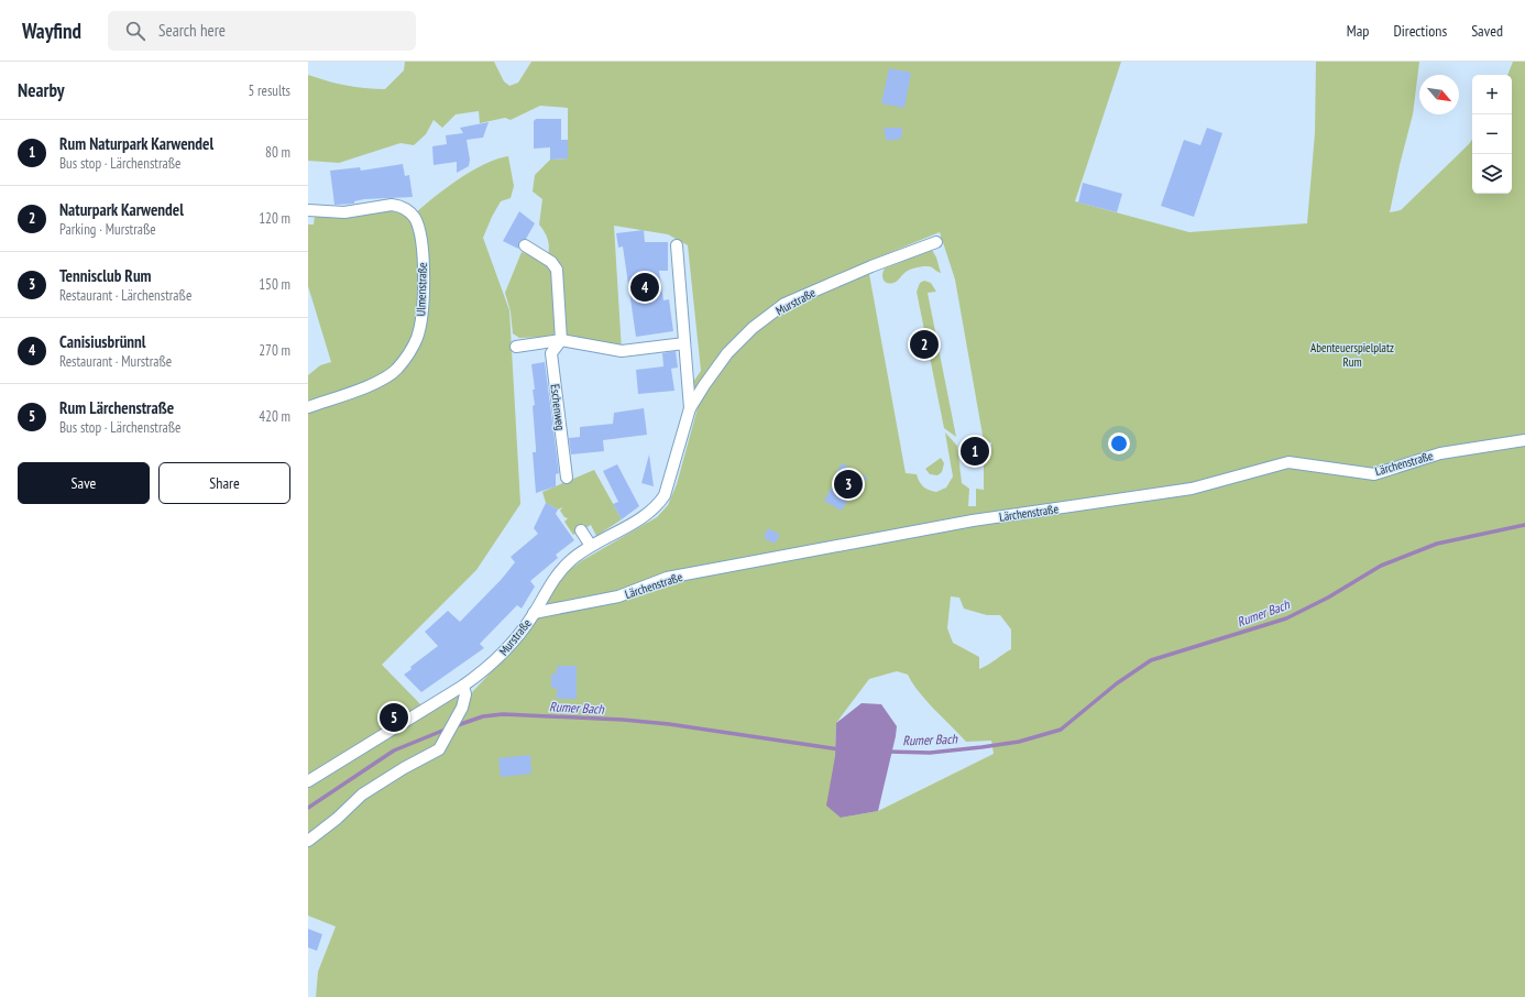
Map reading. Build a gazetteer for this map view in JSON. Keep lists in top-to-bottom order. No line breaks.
{"streets":{"street":["Ulmenstraße","Murstraße","Eschenweg","Lärchenstraße"]},"crossings":[["Murstraße","Lärchenstraße"]],"water":["Rumer Bach"],"parks":["Abenteuerspielplatz Rum"],"north":"bottom right","page":{"header":"Wayfind","search":"Search here","nav":["Map","Directions","Saved"],"heading":["Nearby","5 results"],"map_buttons":["+","−"],"list":[{"mark":"1","name":"Rum Naturpark Karwendel","note":"Bus stop · Lärchenstraße","value":"80 m"},{"mark":"2","name":"Naturpark Karwendel","note":"Parking · Murstraße","value":"120 m"},{"mark":"3","name":"Tennisclub Rum","note":"Restaurant · Lärchenstraße","value":"150 m"},{"mark":"4","name":"Canisiusbrünnl","note":"Restaurant · Murstraße","value":"270 m"},{"mark":"5","name":"Rum Lärchenstraße","note":"Bus stop · Lärchenstraße","value":"420 m"}],"pins":["4","2","1","3","5"],"buttons":["Save","Share"]}}
